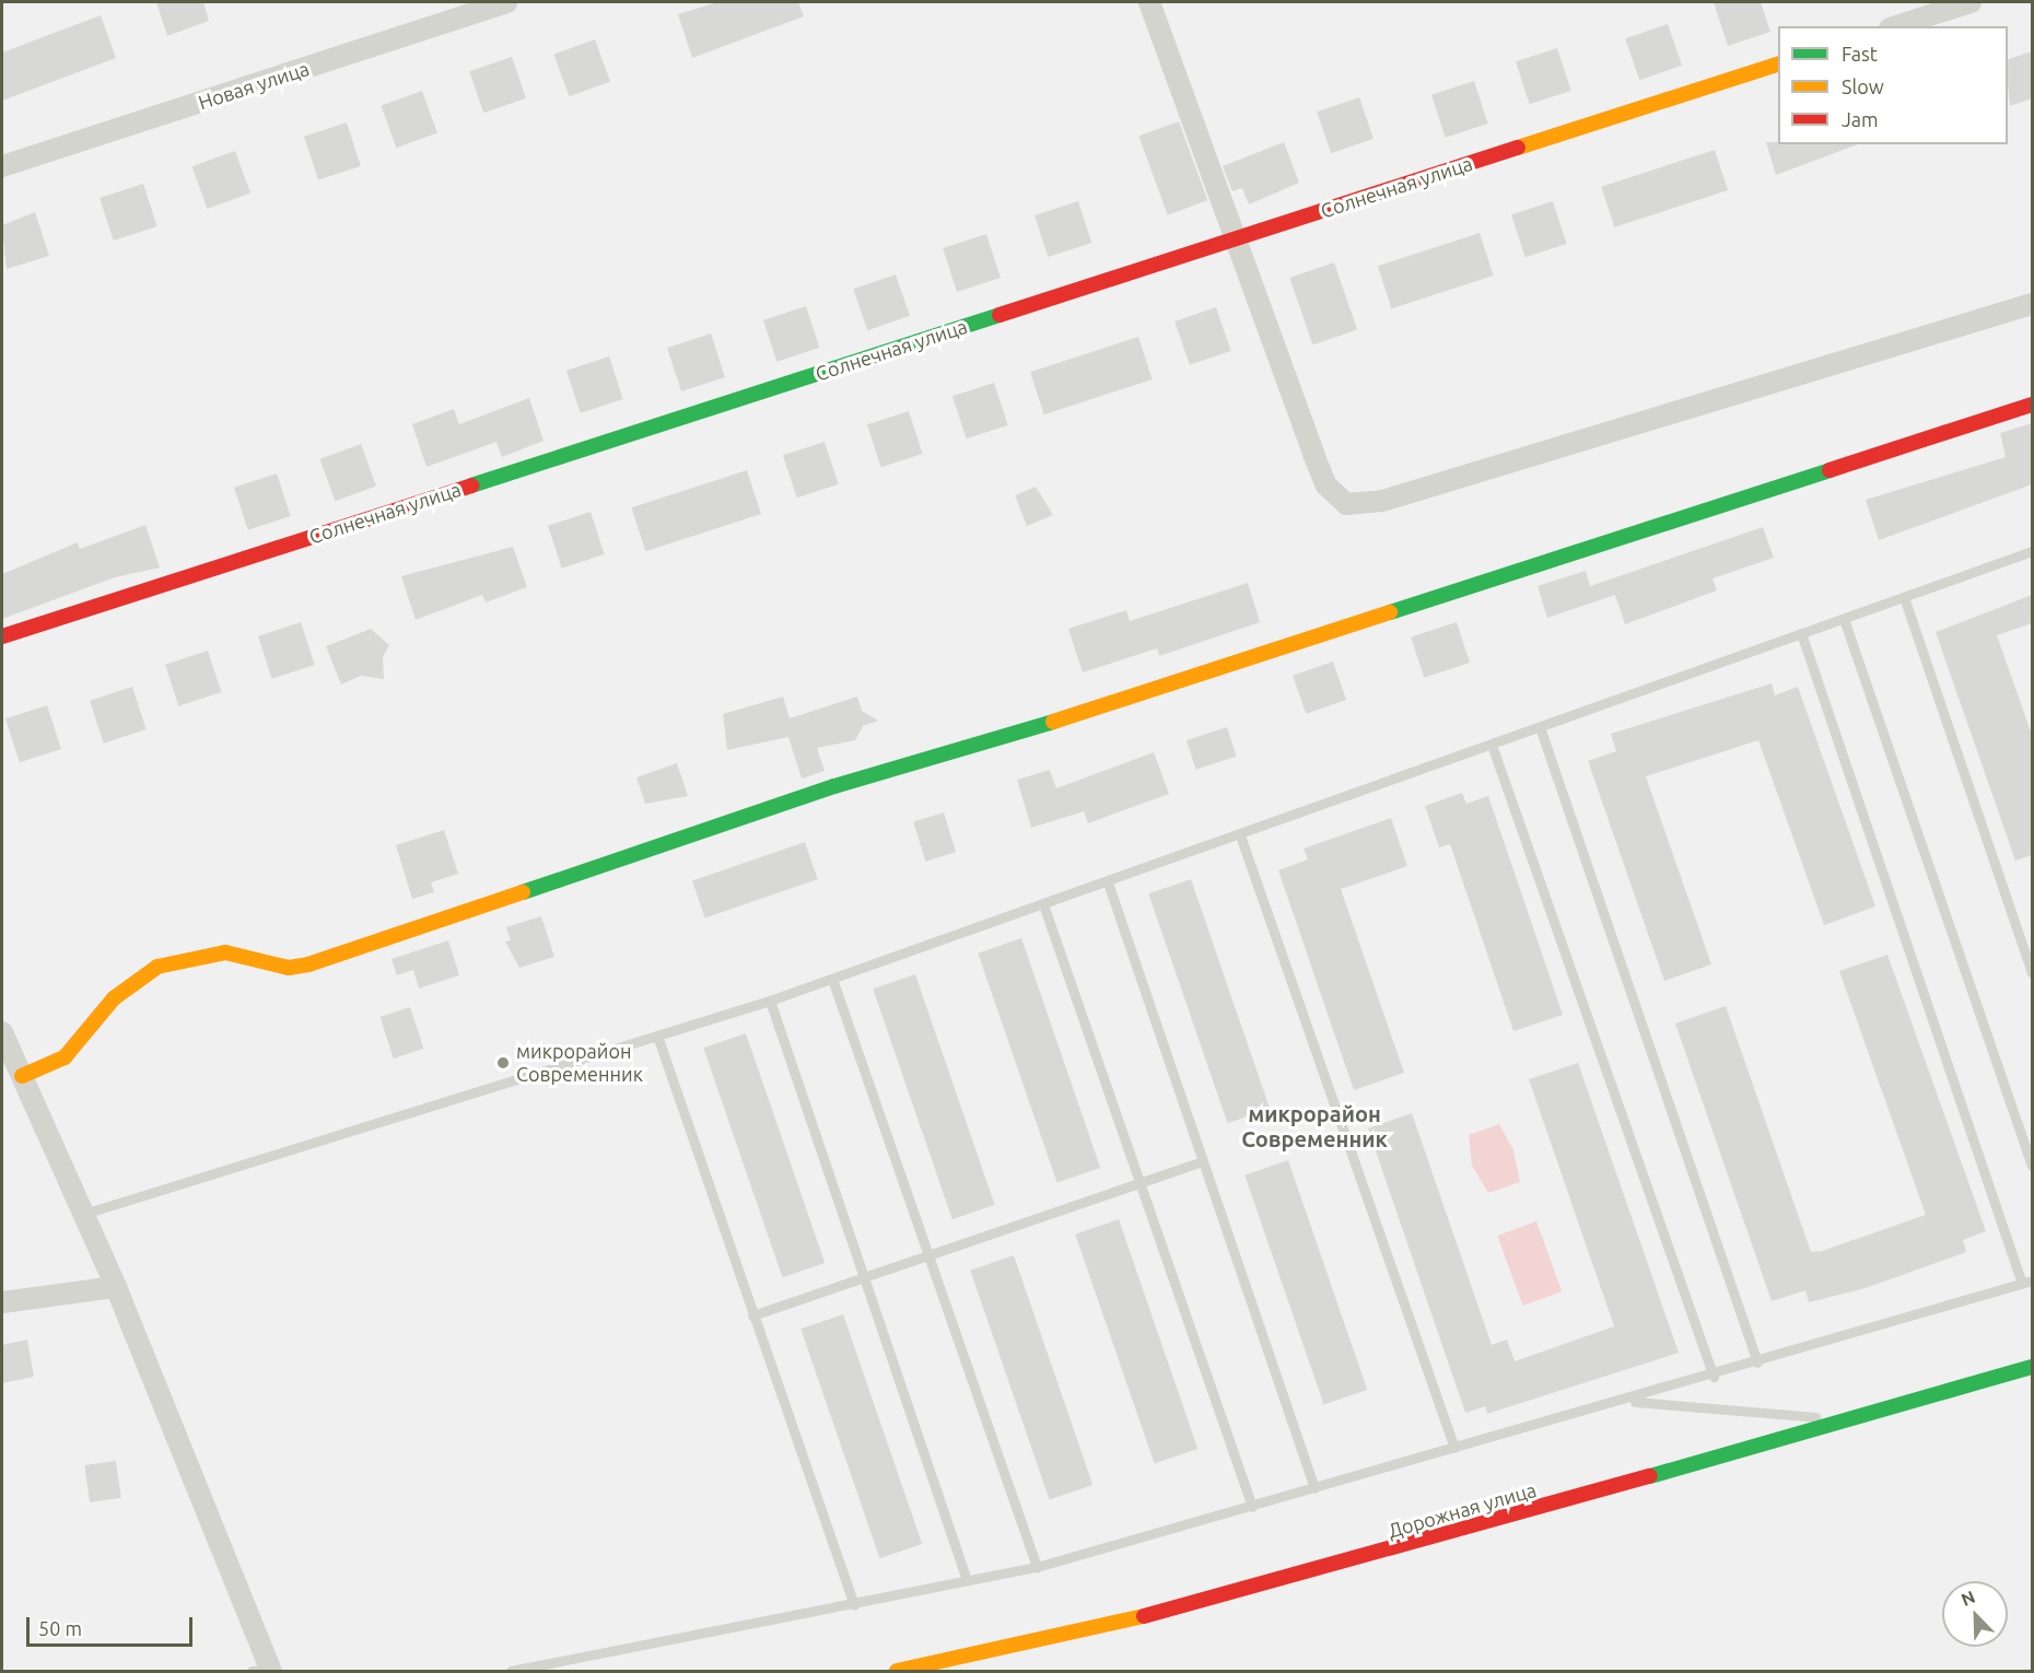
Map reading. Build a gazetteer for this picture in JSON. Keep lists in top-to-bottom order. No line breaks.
{"streets":{"street":["Новая улица","Солнечная улица","Дорожная улица"]},"districts":["микрорайон Современник"],"places":["микрорайон Современник"],"legend":["Fast","Slow","Jam"],"scale_bar":"50 m","north":"top left"}
